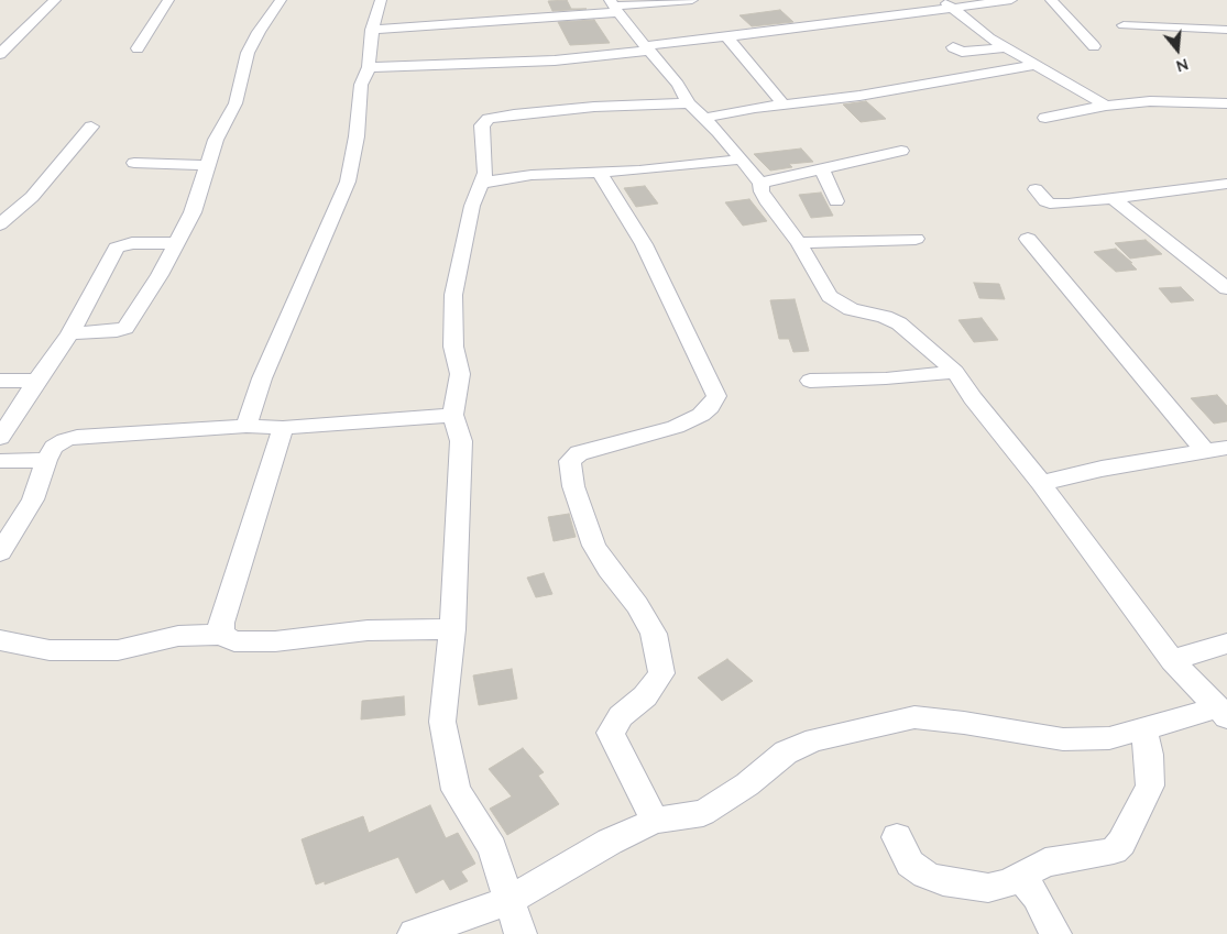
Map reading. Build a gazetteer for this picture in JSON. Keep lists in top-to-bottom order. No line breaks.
{"north":"bottom"}
